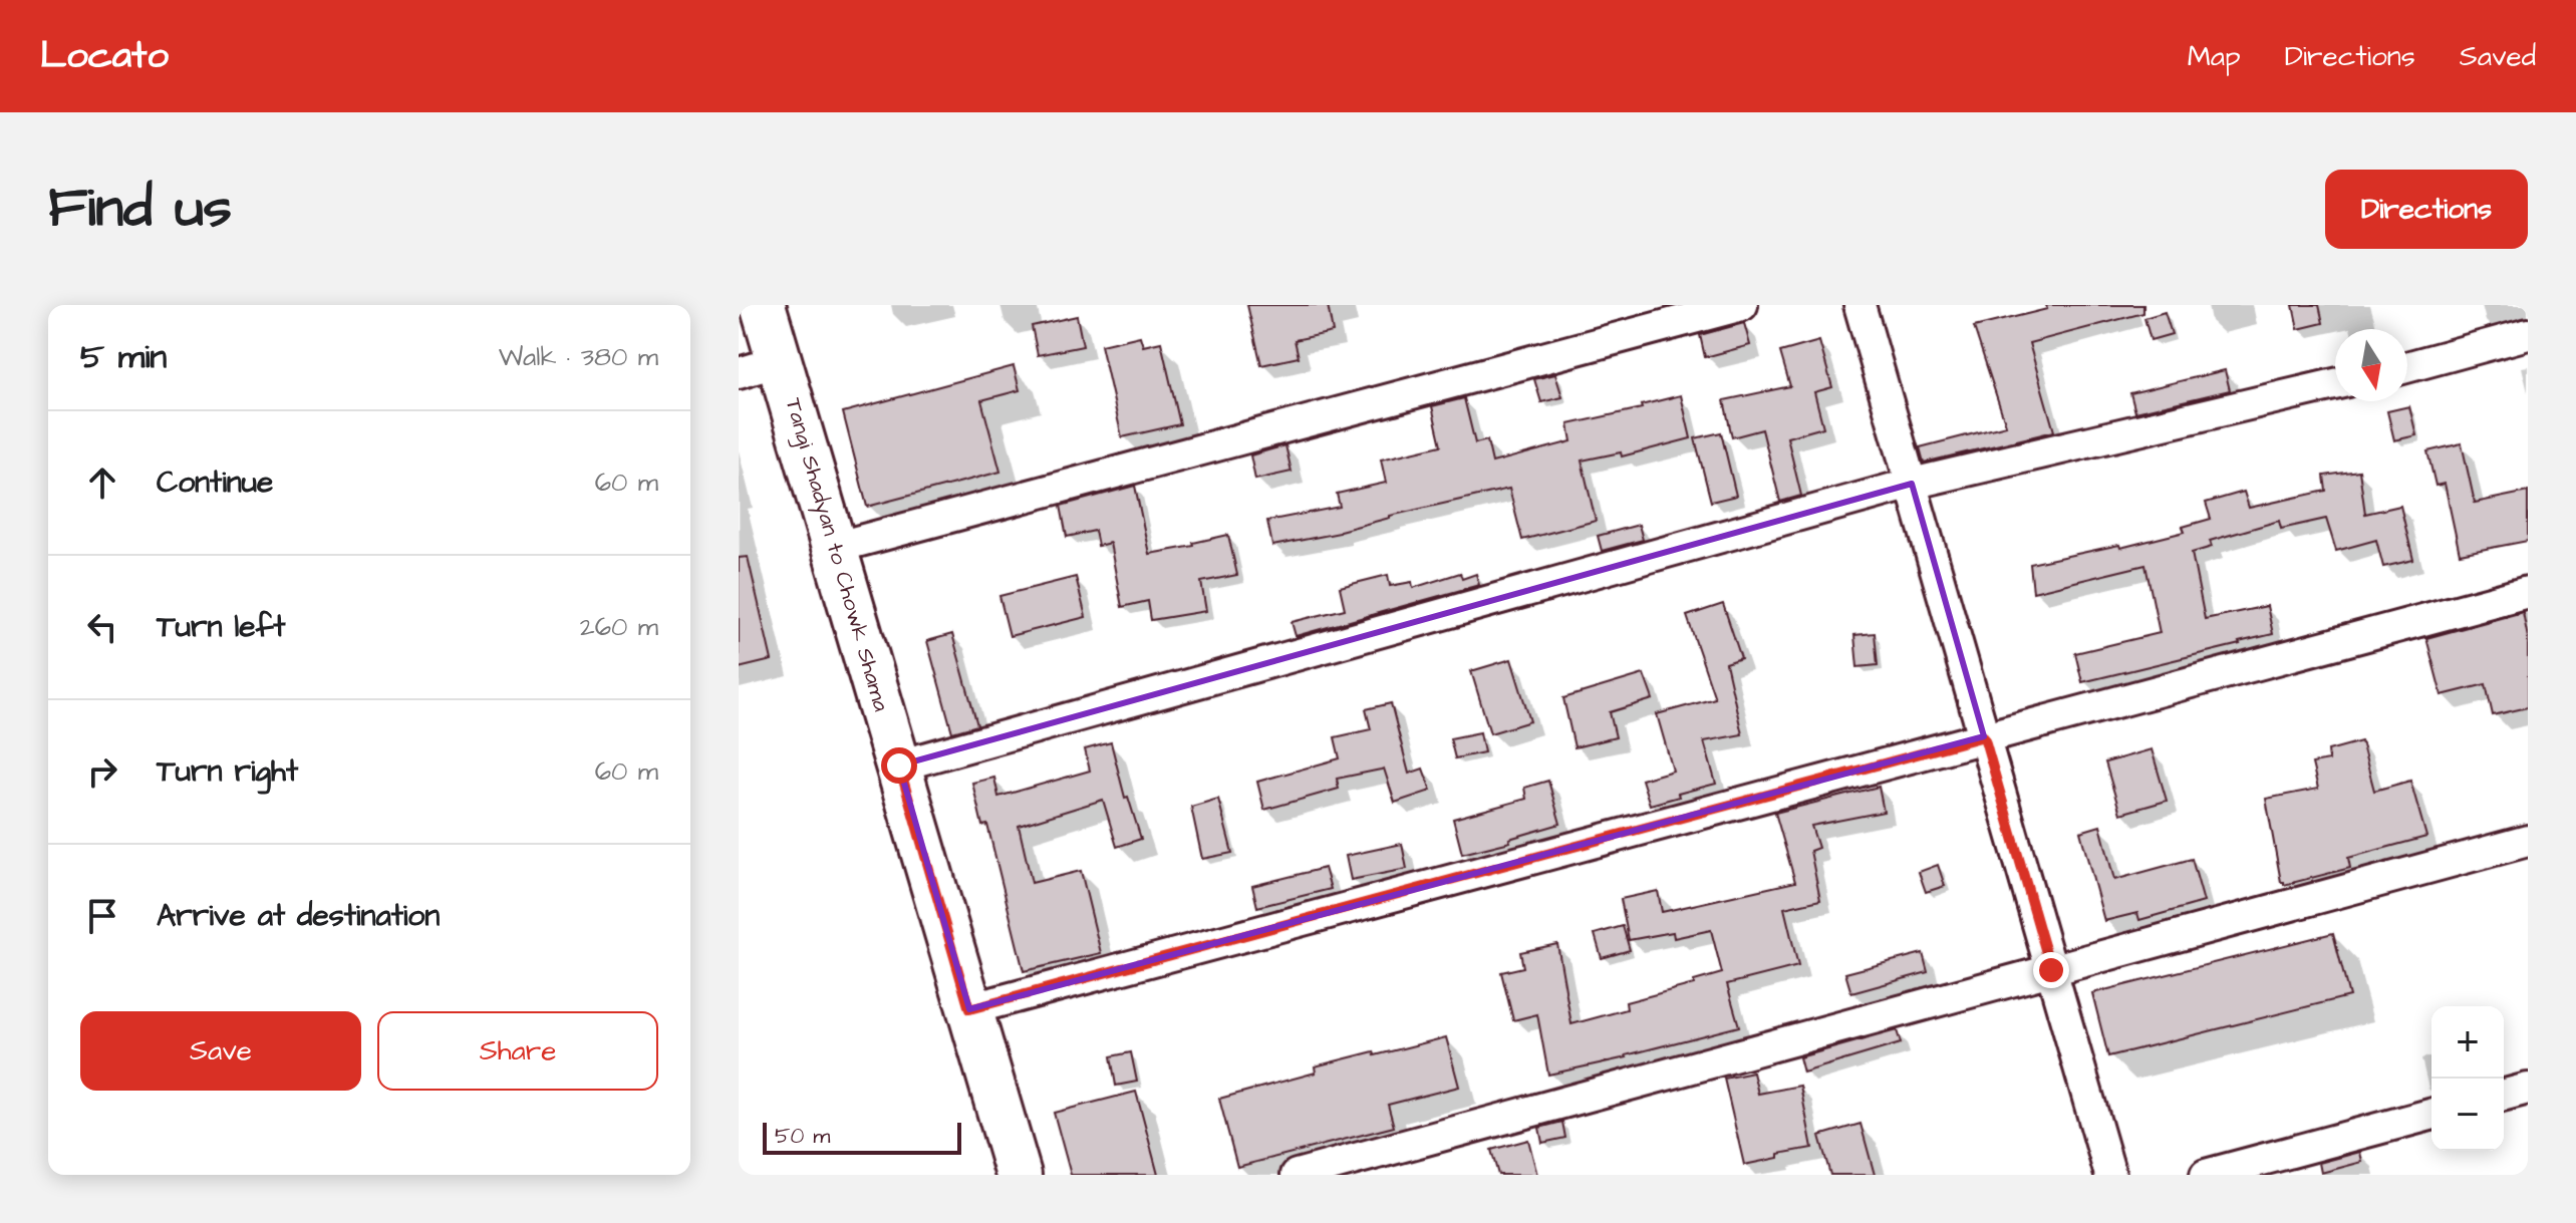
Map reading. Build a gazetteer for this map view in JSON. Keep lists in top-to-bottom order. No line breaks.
{"streets":{"main road":["Tangi Shadyan to Chowk Shama"]},"scale_bar":"50 m","north":"bottom","page":{"header":"Locato","nav":["Map","Directions","Saved"],"title":"Find us","buttons":["Directions",["Save","Share"]],"heading":["5 min","Walk · 380 m"],"list":[["Continue","60 m"],["Turn left","260 m"],["Turn right","60 m"],"Arrive at destination"],"map_buttons":["+","−"],"scale":"50 m"}}
